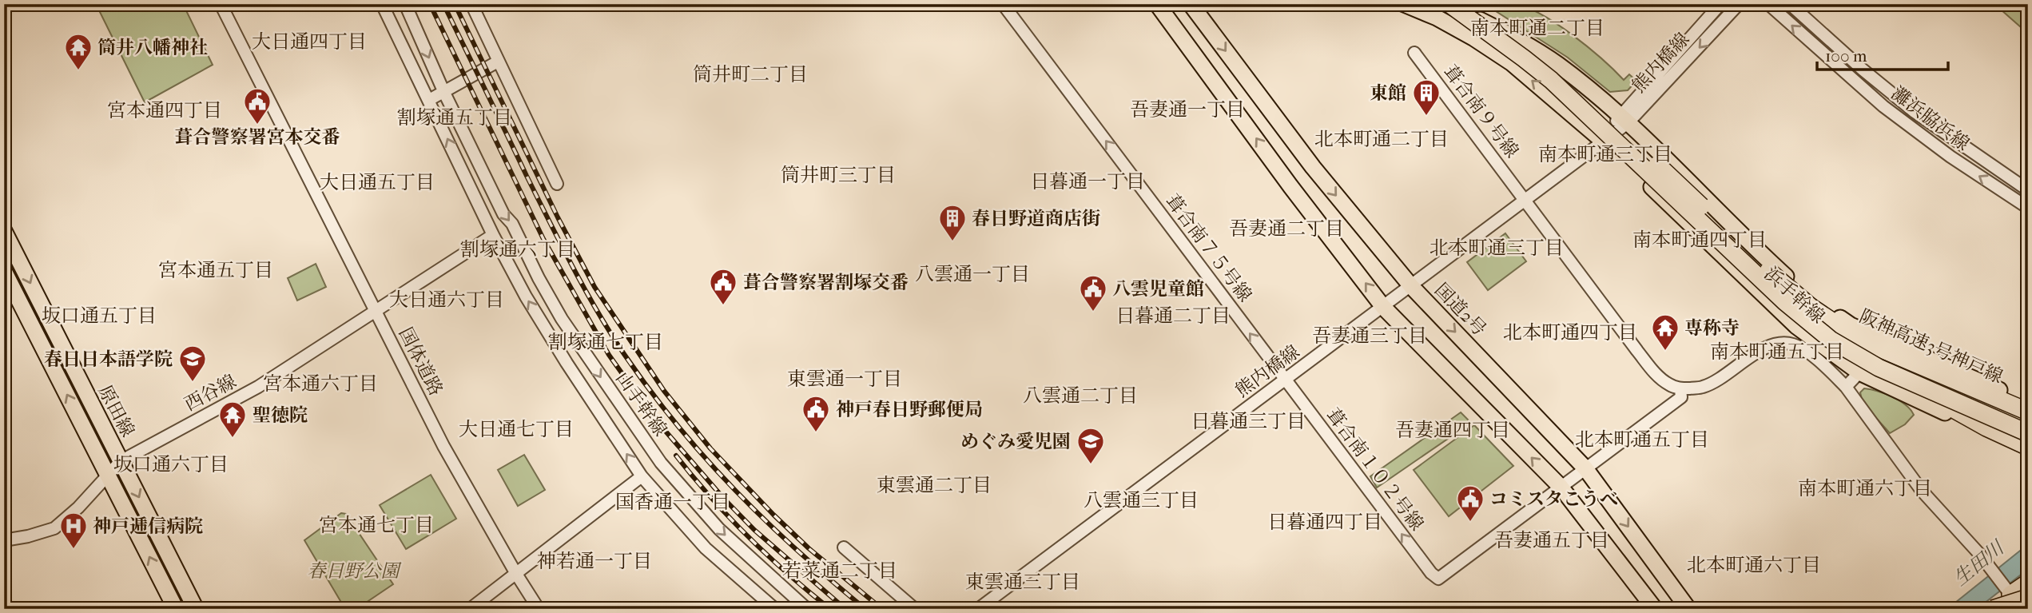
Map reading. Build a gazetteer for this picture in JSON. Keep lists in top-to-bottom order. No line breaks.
{"streets":{"highway":["阪神高速3号神戸線"],"main road":["浜手幹線","国道2号","原田線"],"street":["熊内橋線","葺合南９号線","灘浜脇浜線","葺合南７５号線","国体道路","西谷線","山手幹線","葺合南１０２号線"]},"crossings":[["熊内橋線","葺合南９号線"],["熊内橋線","葺合南７５号線"],["熊内橋線","浜手幹線"],["熊内橋線","国道2号"],["熊内橋線","葺合南１０２号線"],["葺合南７５号線","葺合南１０２号線"],["浜手幹線","阪神高速3号神戸線"],["国体道路","西谷線"],["西谷線","原田線"]],"one_way":["葺合南７５号線"],"districts":["南本町通二丁目","大日通四丁目","筒井町二丁目","吾妻通一丁目","宮本通四丁目","割塚通五丁目","北本町通二丁目","南本町通三丁目","筒井町三丁目","日暮通一丁目","大日通五丁目","吾妻通二丁目","南本町通四丁目","北本町通三丁目","割塚通六丁目","宮本通五丁目","八雲通一丁目","大日通六丁目","坂口通五丁目","日暮通二丁目","北本町通四丁目","吾妻通三丁目","割塚通七丁目","南本町通五丁目","東雲通一丁目","宮本通六丁目","八雲通二丁目","日暮通三丁目","大日通七丁目","吾妻通四丁目","北本町通五丁目","坂口通六丁目","東雲通二丁目","南本町通六丁目","八雲通三丁目","国香通一丁目","日暮通四丁目","宮本通七丁目","吾妻通五丁目","神若通一丁目","北本町通六丁目","若菜通二丁目","東雲通三丁目"],"water":["生田川"],"parks":["春日野公園"],"places":{"temple":["筒井八幡神社","専称寺","聖徳院"],"building":["東館","春日野道商店街"],"public building":["葺合警察署宮本交番","葺合警察署割塚交番","八雲児童館","神戸春日野郵便局","コミスタこうべ"],"school or university":["春日日本語学院","めぐみ愛児園"],"hospital":["神戸逓信病院"]},"scale_bar":"100 m"}
